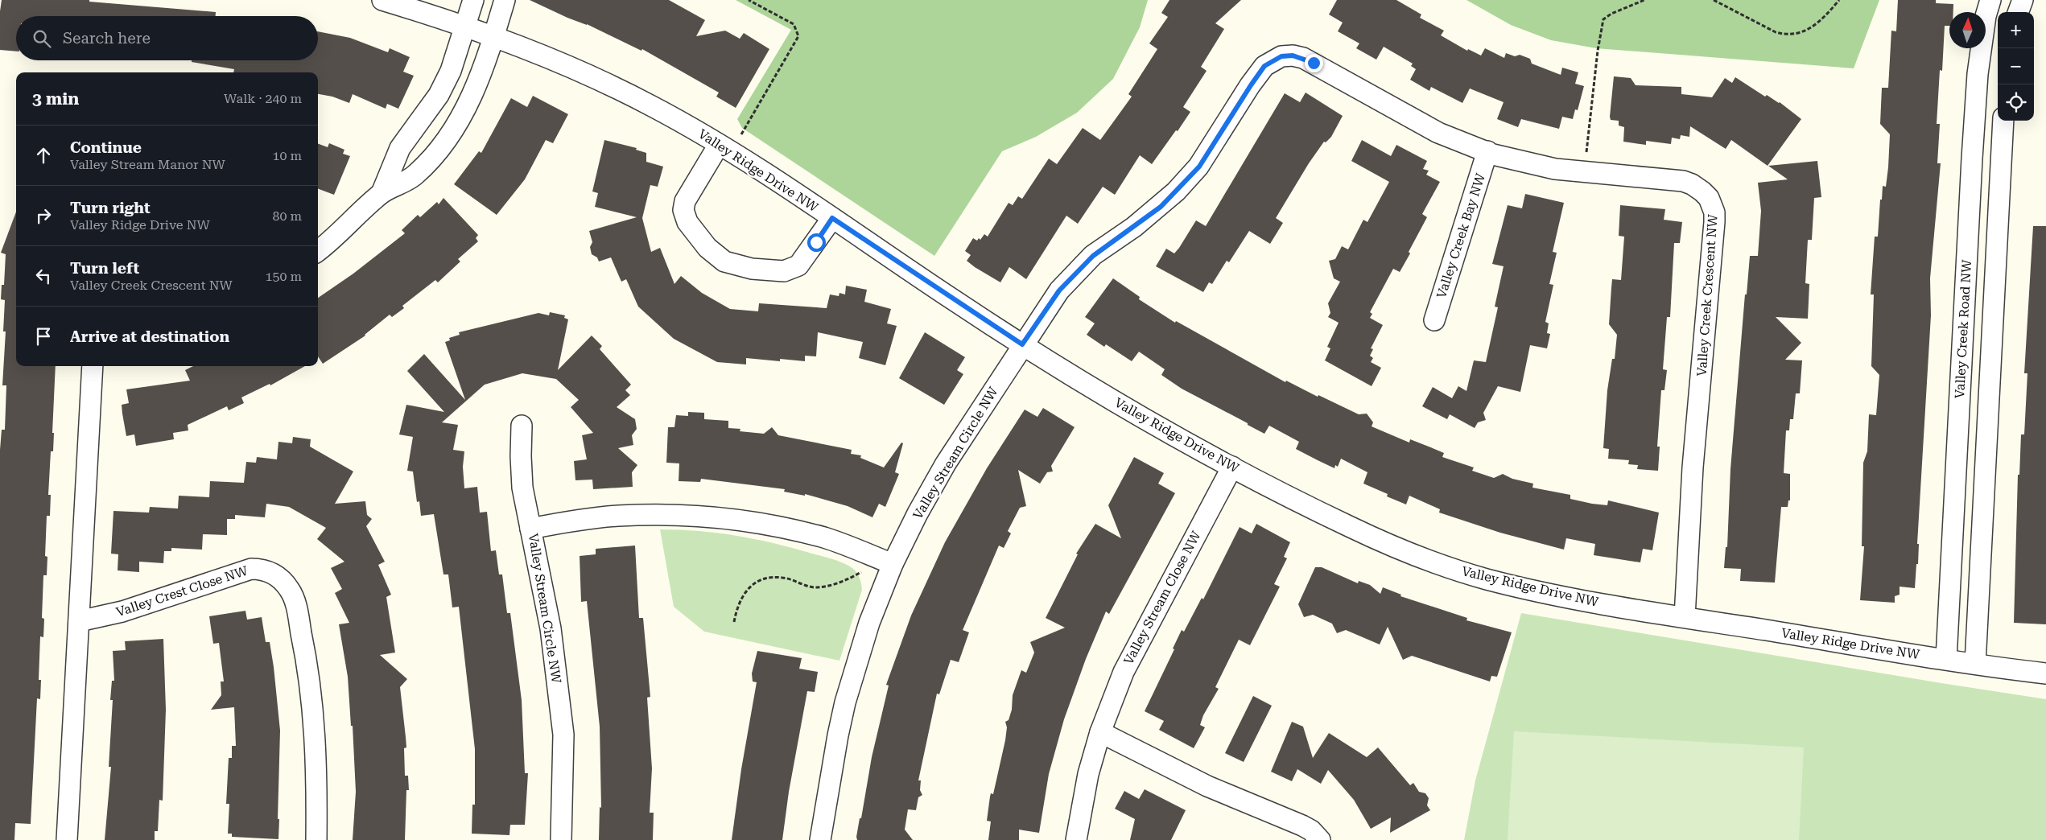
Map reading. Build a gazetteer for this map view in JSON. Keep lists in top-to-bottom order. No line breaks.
{"streets":{"street":["Valley Ridge Drive NW","Valley Creek Bay NW","Valley Creek Crescent NW","Valley Creek Road NW","Valley Stream Circle NW","Valley Crest Close NW","Valley Stream Close NW"]},"crossings":[["Valley Ridge Drive NW","Valley Creek Crescent NW"],["Valley Ridge Drive NW","Valley Creek Road NW"],["Valley Ridge Drive NW","Valley Stream Circle NW"],["Valley Ridge Drive NW","Valley Stream Close NW"],["Valley Creek Bay NW","Valley Creek Crescent NW"],["Valley Creek Crescent NW","Valley Stream Circle NW"]],"north":"top","page":{"map_buttons":["+","−"],"search":"Search here","heading":["3 min","Walk · 240 m"],"list":[["Continue","Valley Stream Manor NW","10 m"],["Turn right","Valley Ridge Drive NW","80 m"],["Turn left","Valley Creek Crescent NW","150 m"],"Arrive at destination"]}}
